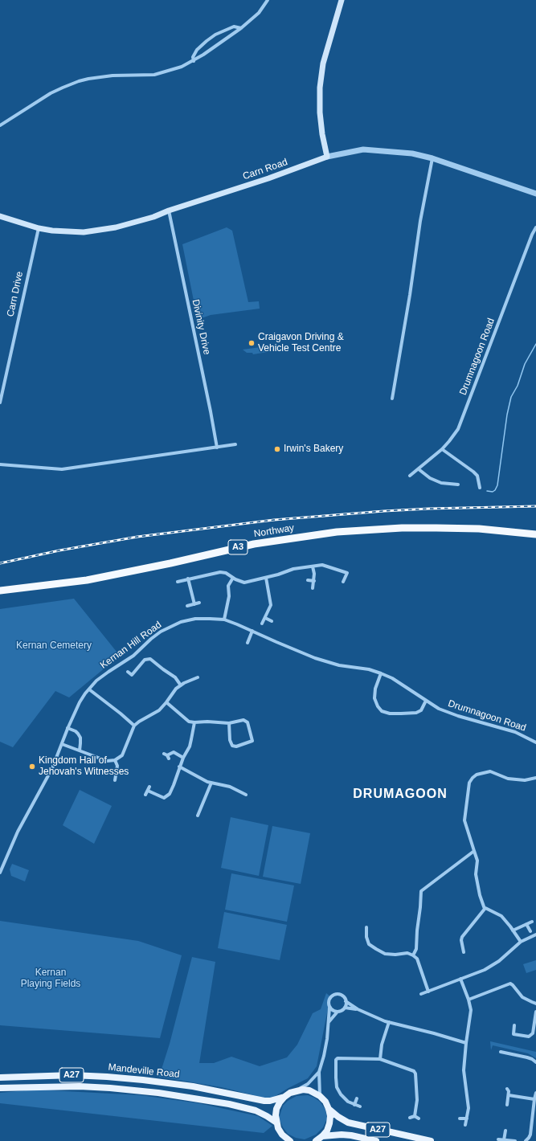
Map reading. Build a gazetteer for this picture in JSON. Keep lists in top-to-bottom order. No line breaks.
{"streets":{"highway":["Northway","A3"],"main road":["Carn Road","Mandeville Road","A27"],"street":["Carn Drive","Divinity Drive","Drumnagoon Road","Kernan Hill Road"]},"crossings":[["Carn Road","Carn Drive"],["Carn Road","Divinity Drive"],["Drumnagoon Road","Kernan Hill Road"],["Mandeville Road","A27"]],"districts":["DRUMAGOON"],"parks":["Kernan Cemetery","Kernan Playing Fields"],"places":["Craigavon Driving & Vehicle Test Centre","Irwin's Bakery","Kingdom Hall of Jehovah's Witnesses"]}
